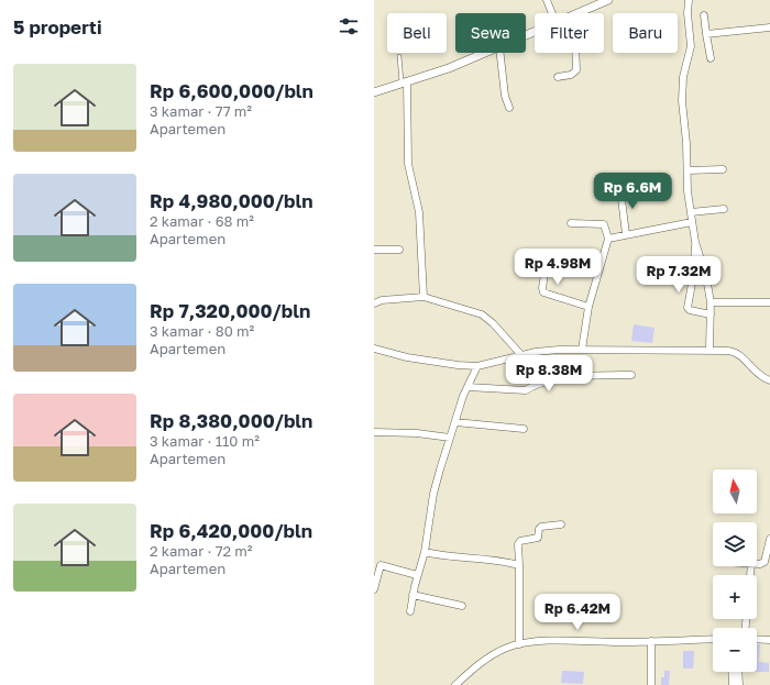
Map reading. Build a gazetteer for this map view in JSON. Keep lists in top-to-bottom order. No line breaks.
{"north":"top","page":{"heading":"5 properti","chip":["Beli","Sewa","Filter","Baru"],"list":[{"name":"Rp 6,600,000/bln","note":"3 kamar · 77 m² · Apartemen"},{"name":"Rp 4,980,000/bln","note":"2 kamar · 68 m² · Apartemen"},{"name":"Rp 7,320,000/bln","note":"3 kamar · 80 m² · Apartemen"},{"name":"Rp 8,380,000/bln","note":"3 kamar · 110 m² · Apartemen"},{"name":"Rp 6,420,000/bln","note":"2 kamar · 72 m² · Apartemen"}],"price":["Rp 6.6M","Rp 4.98M","Rp 7.32M","Rp 8.38M","Rp 6.42M"],"map_buttons":["+","−"]}}
